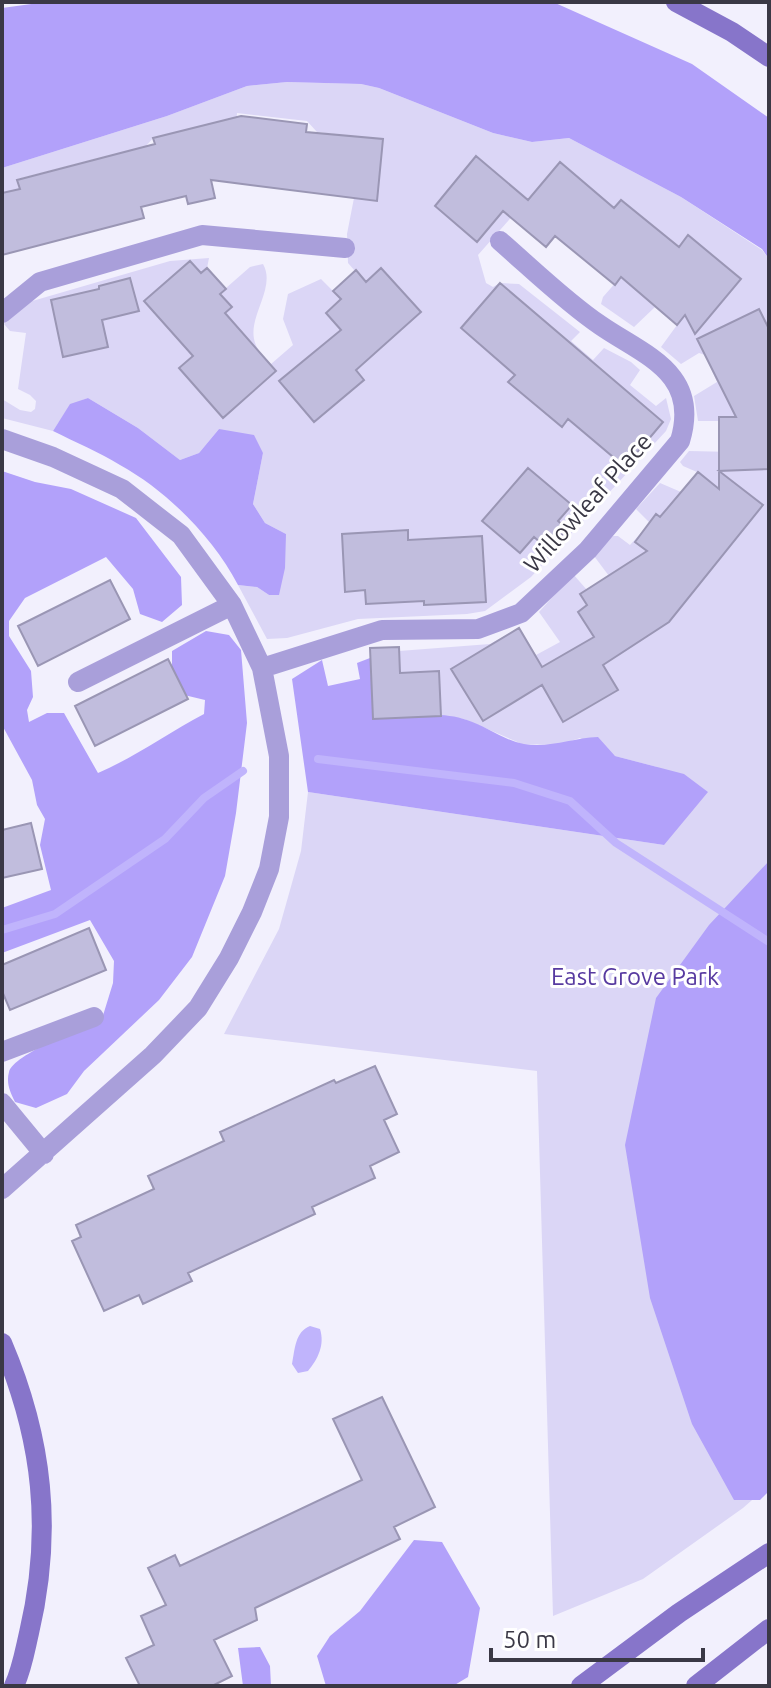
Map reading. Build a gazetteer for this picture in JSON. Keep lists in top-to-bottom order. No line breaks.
{"streets":{"street":["Willowleaf Place"]},"parks":["East Grove Park"],"scale_bar":"50 m"}
